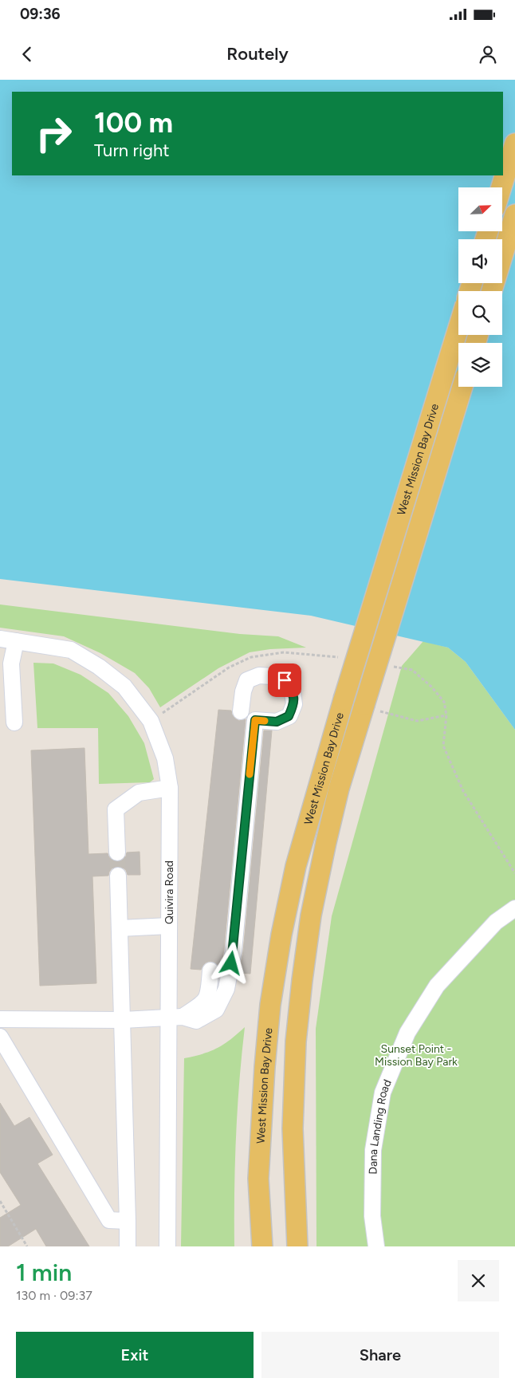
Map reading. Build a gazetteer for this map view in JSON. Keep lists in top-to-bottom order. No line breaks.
{"streets":{"main road":["West Mission Bay Drive"],"street":["Quivira Road","Dana Landing Road"]},"parks":["Sunset Point - Mission Bay Park"],"north":"top right","page":{"status":"09:36","header":"Routely","turn":["100 m","Turn right"],"heading":["1 min","130 m · 09:37"],"buttons":["Exit","Share"]}}
